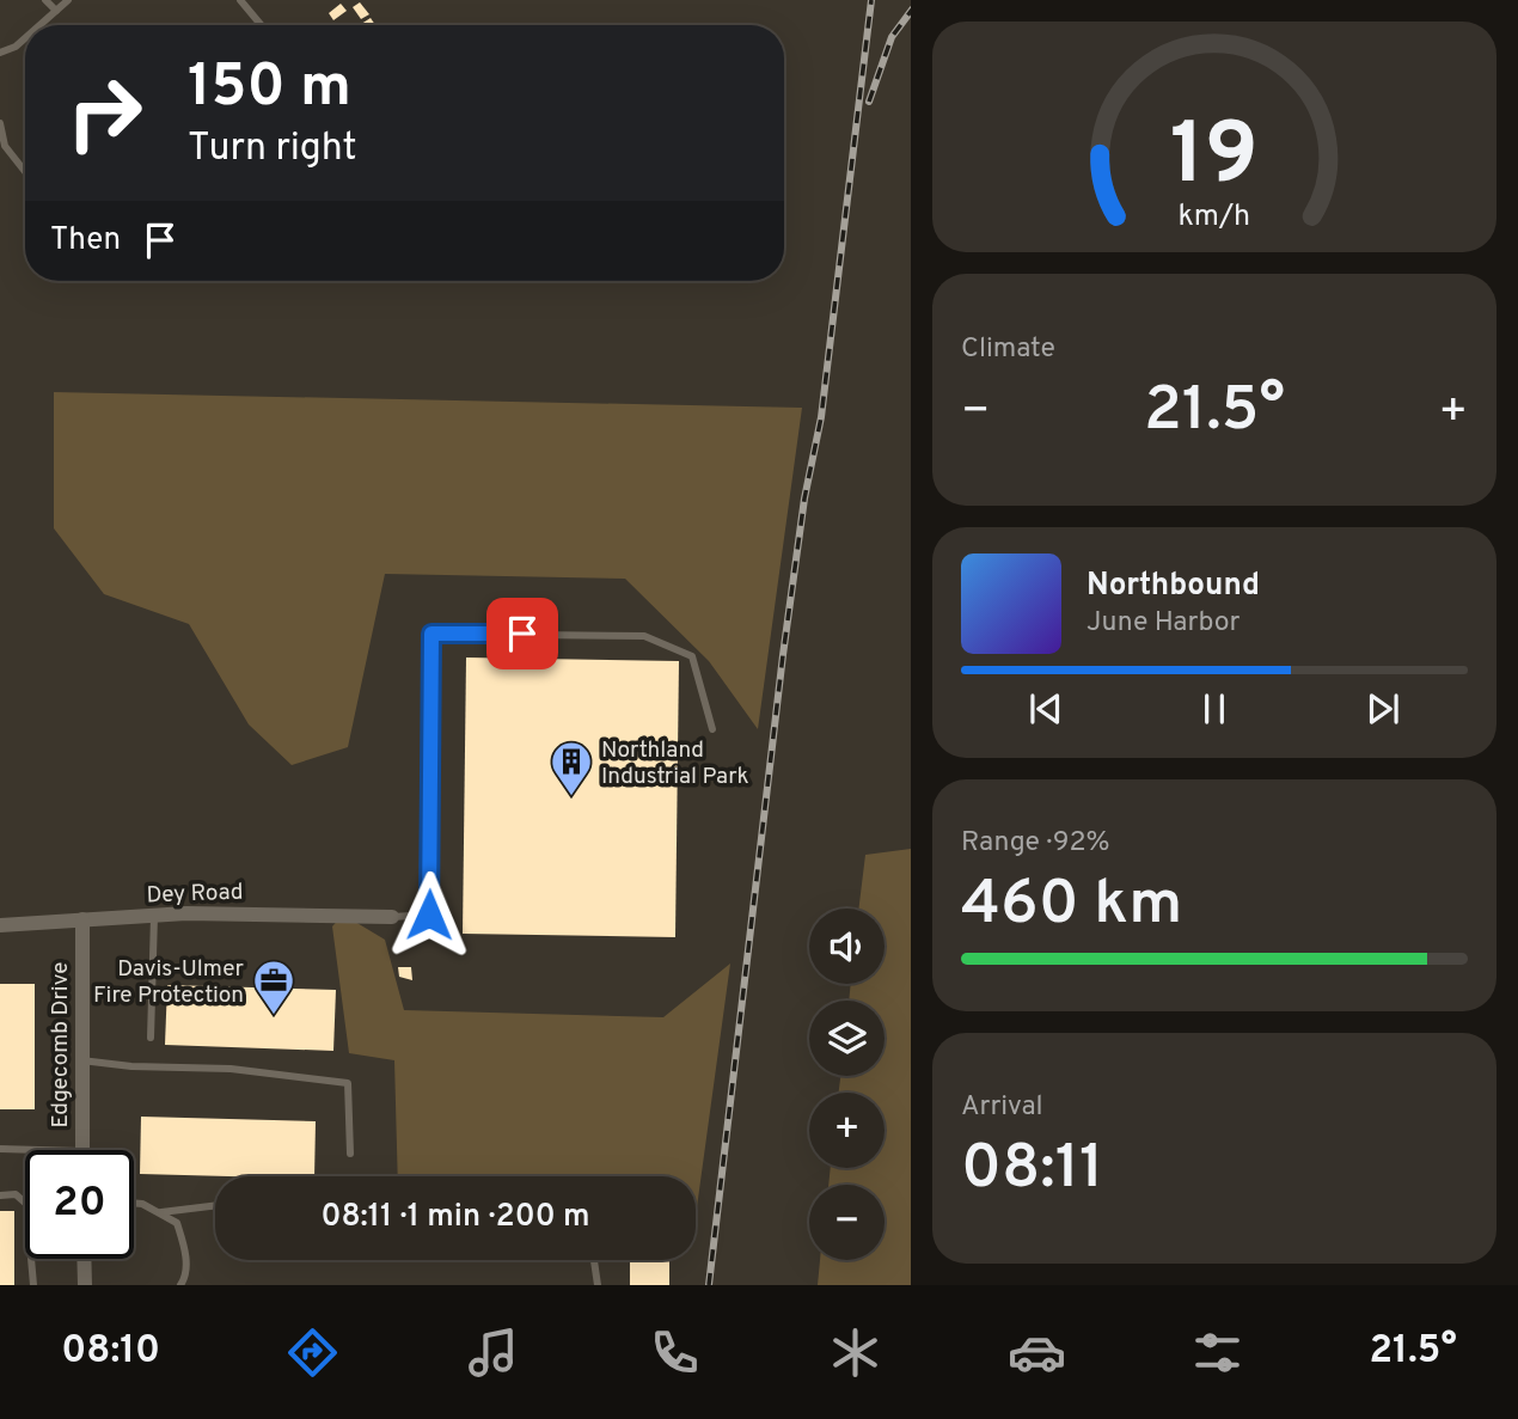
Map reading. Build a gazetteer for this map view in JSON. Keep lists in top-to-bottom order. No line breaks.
{"streets":{"street":["Dey Road","Edgecomb Drive"]},"crossings":[["Dey Road","Edgecomb Drive"]],"places":{"building":["Northland Industrial Park"],"office":["Davis-Ulmer Fire Protection"]},"page":{"turn":["150 m","Turn right"],"then":"Then","tile":["Climate",["Range · 92%","460 km"],["Arrival","08:11"]],"heat":["−","21.5°","+"],"song":["Northbound","June Harbor"],"map_buttons":["+","−"],"limit":"20","trip":"08:11 · 1 min · 200 m","tabs":["08:10","21.5°"],"gauge":["19","km/h"]}}
